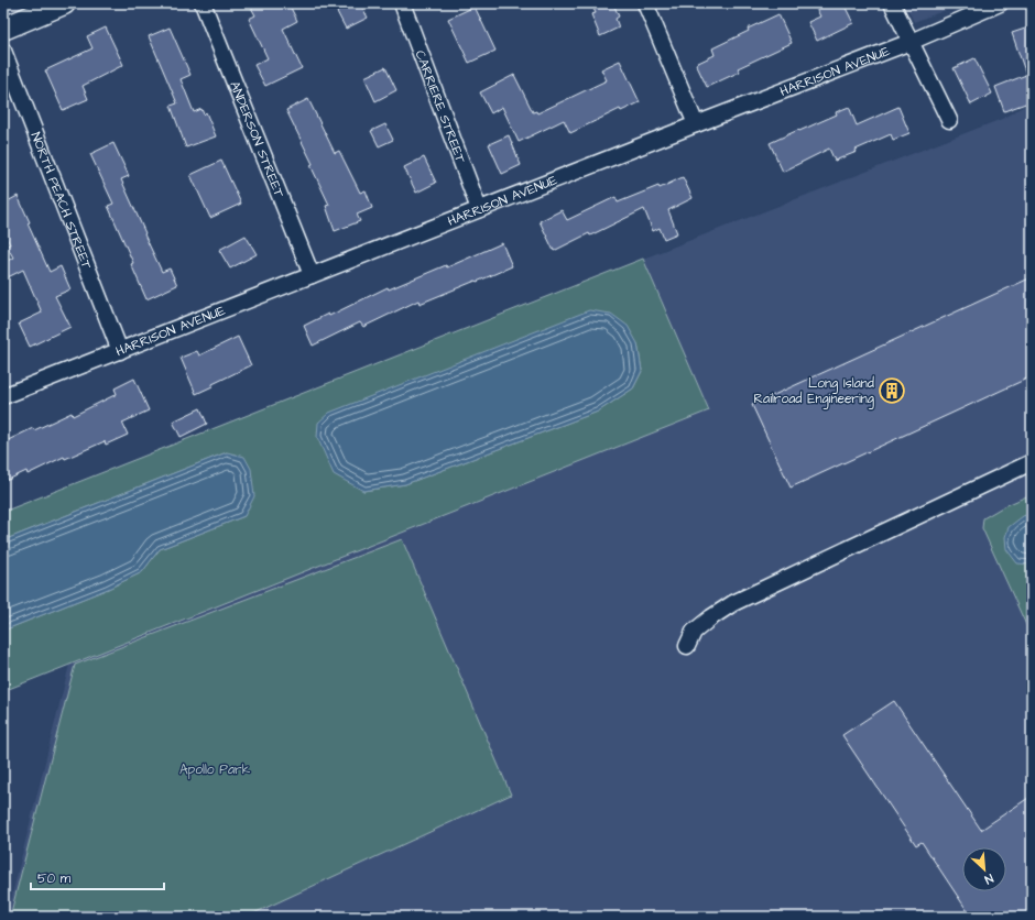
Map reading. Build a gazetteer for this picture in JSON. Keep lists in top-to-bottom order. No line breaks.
{"streets":{"street":["HARRISON AVENUE","CARRIERE STREET","ANDERSON STREET","NORTH PEACH STREET"]},"crossings":[["HARRISON AVENUE","CARRIERE STREET"],["HARRISON AVENUE","ANDERSON STREET"],["HARRISON AVENUE","NORTH PEACH STREET"]],"parks":["Apollo Park"],"places":{"building":["Long Island Railroad Engineering"]},"scale_bar":"50 m","north":"bottom right"}
